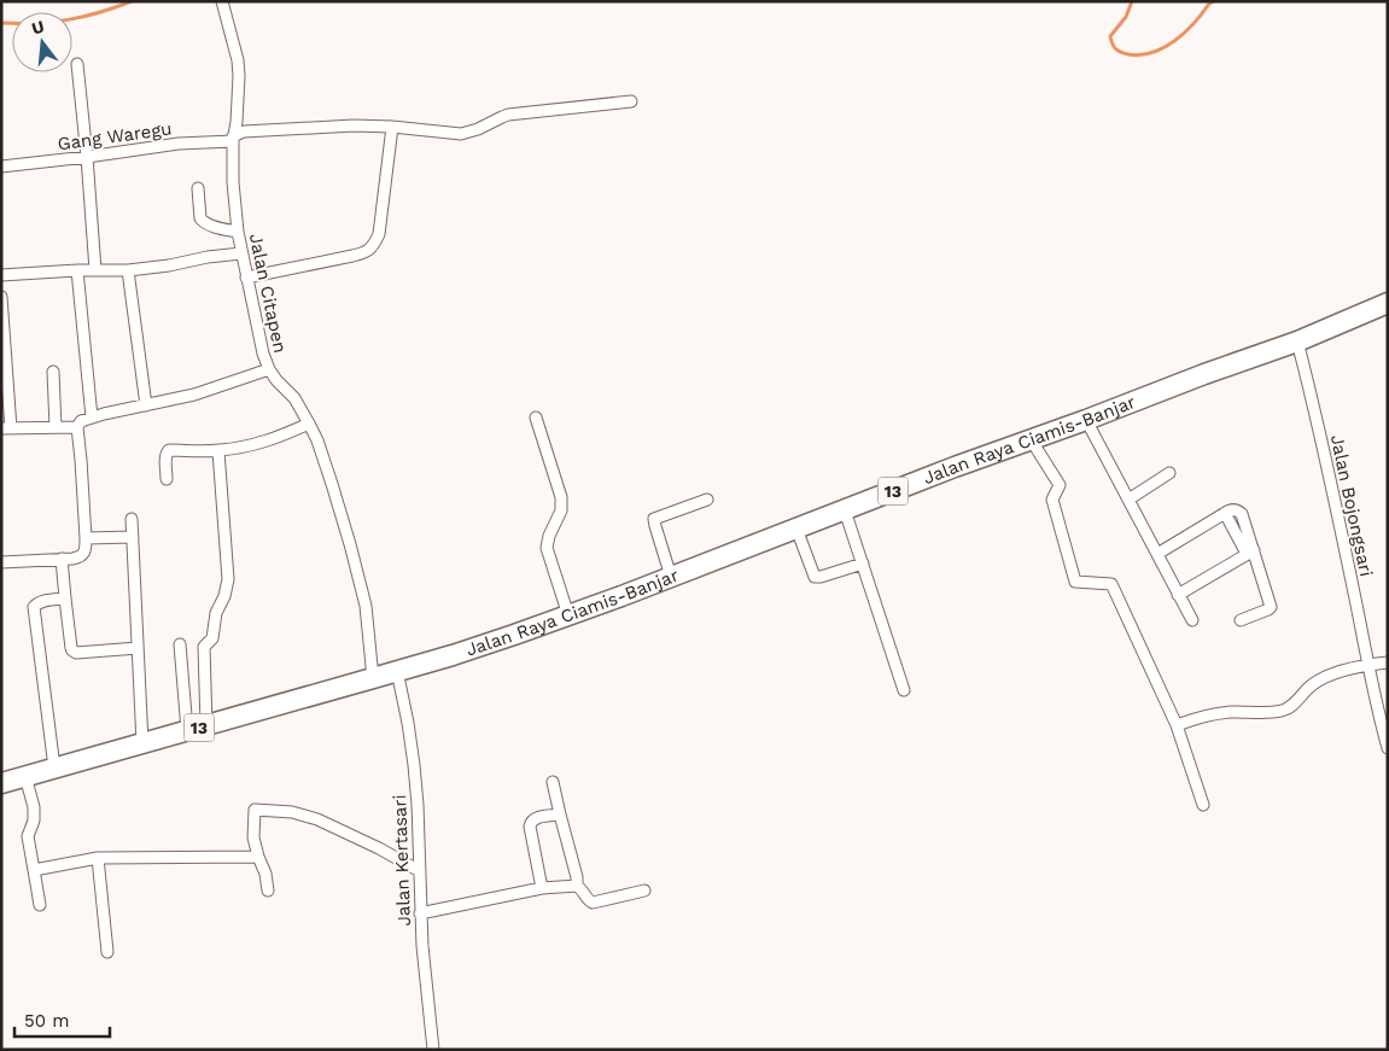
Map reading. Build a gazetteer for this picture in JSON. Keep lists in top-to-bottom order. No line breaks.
{"streets":{"highway":["Jalan Raya Ciamis-Banjar","13"],"street":["Gang Waregu","Jalan Citapen","Jalan Bojongsari","Jalan Kertasari"]},"crossings":[["Gang Waregu","Jalan Citapen"],["Jalan Citapen","13"],["Jalan Raya Ciamis-Banjar","13"],["Jalan Raya Ciamis-Banjar","Jalan Bojongsari"],["Jalan Raya Ciamis-Banjar","Jalan Kertasari"],["13","Jalan Kertasari"]],"scale_bar":"50 m","north":"top"}
